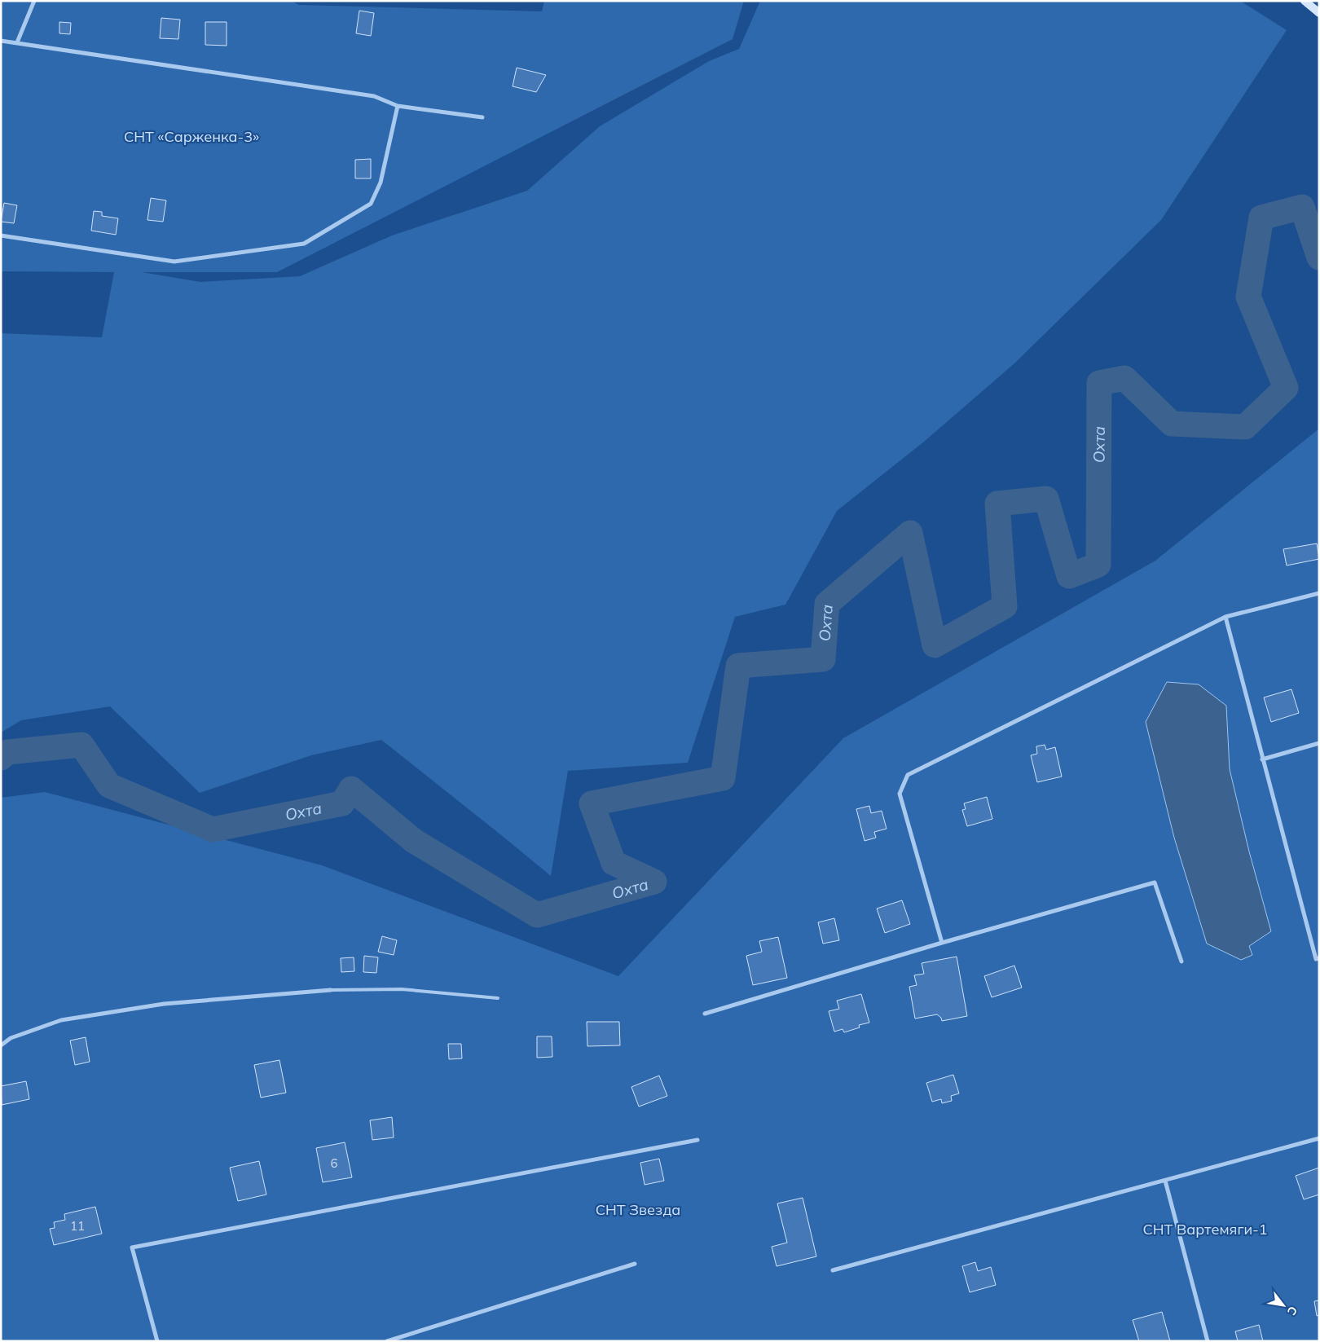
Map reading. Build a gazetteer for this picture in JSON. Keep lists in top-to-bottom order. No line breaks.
{"water":["Охта"],"parks":["СНТ «Сарженка-3»","СНТ Звезда","СНТ Вартемяги-1"],"house_numbers":["6","11"],"north":"bottom right"}
